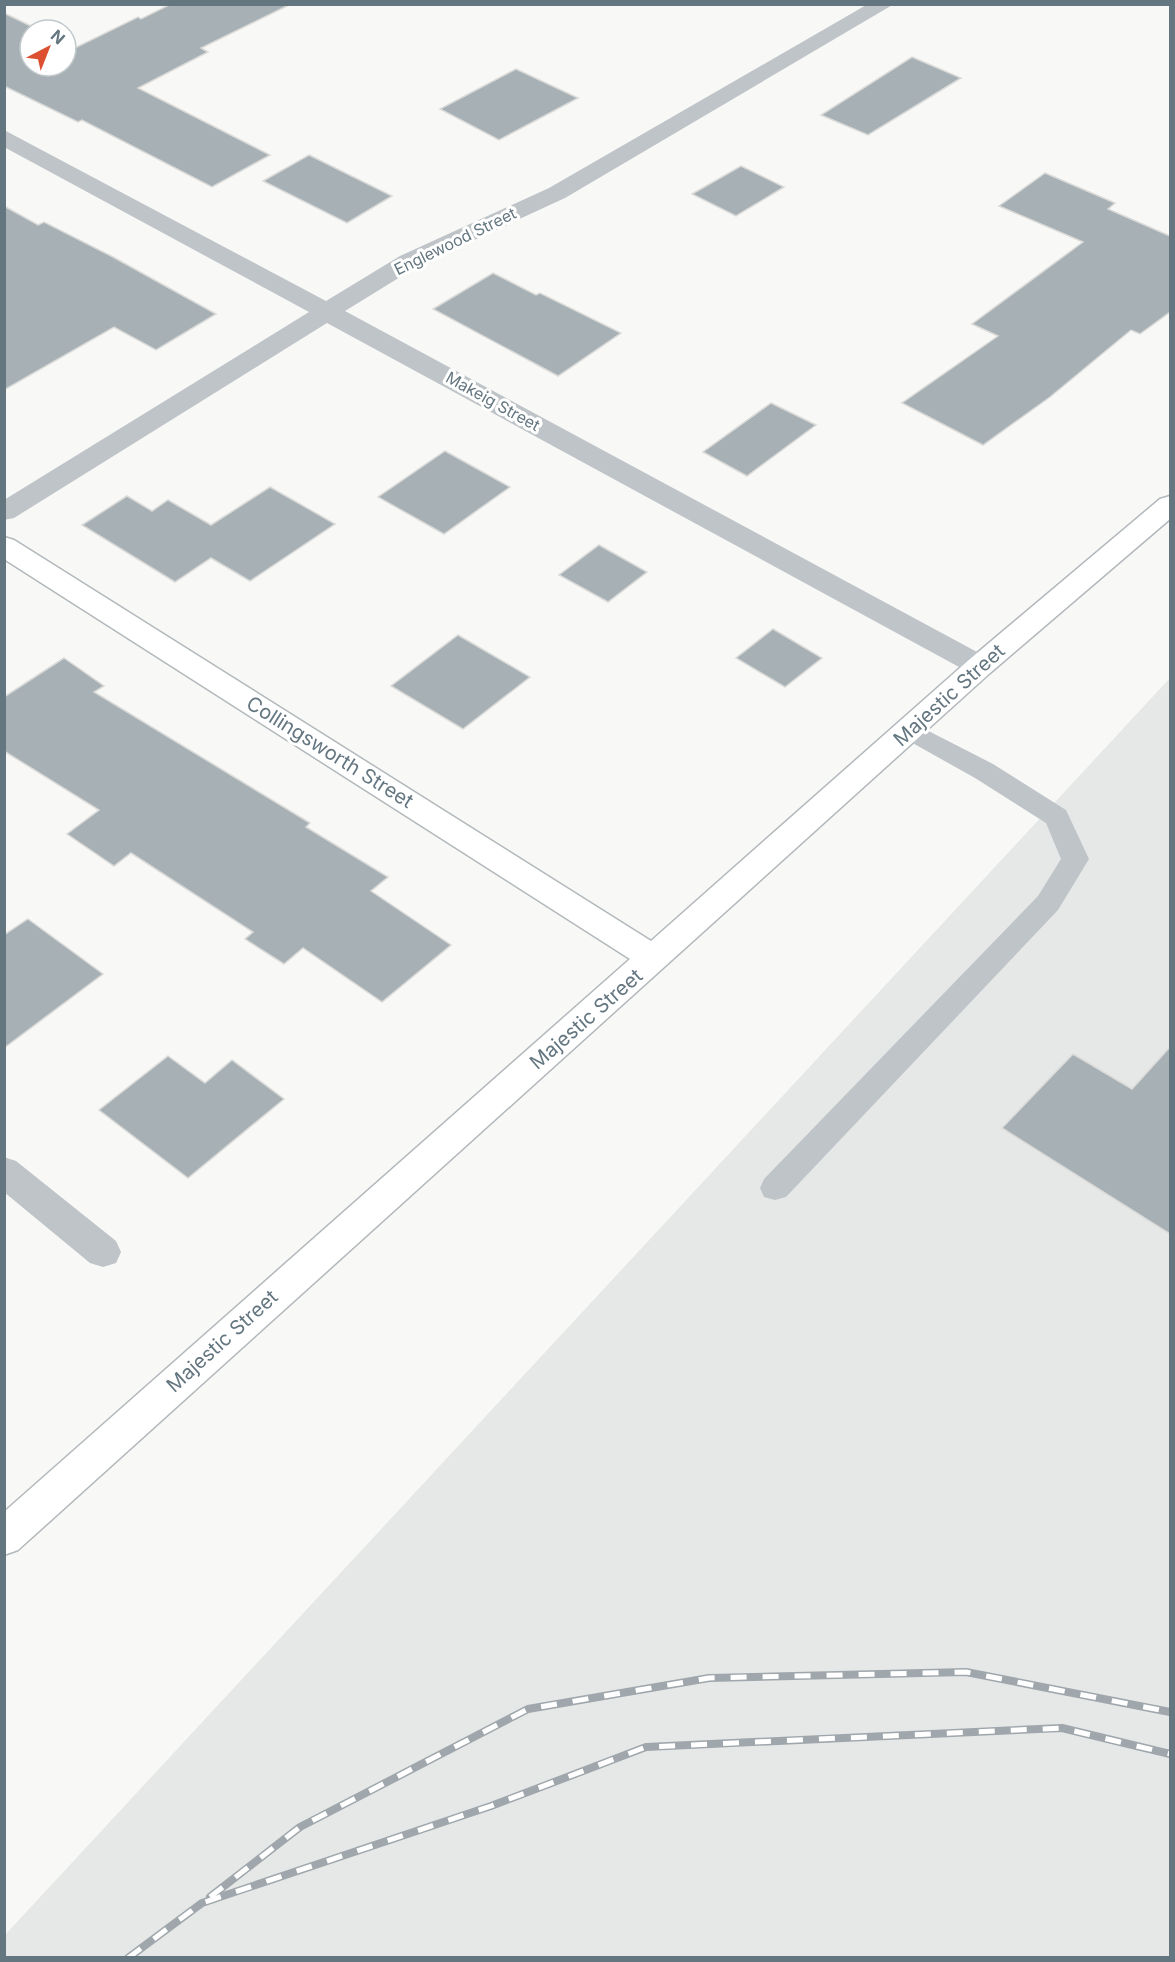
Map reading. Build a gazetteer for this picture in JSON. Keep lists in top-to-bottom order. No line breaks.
{"streets":{"street":["Englewood Street","Makeig Street","Majestic Street","Collingsworth Street"]},"crossings":[["Englewood Street","Makeig Street"],["Makeig Street","Majestic Street"],["Majestic Street","Collingsworth Street"]],"north":"top right"}
